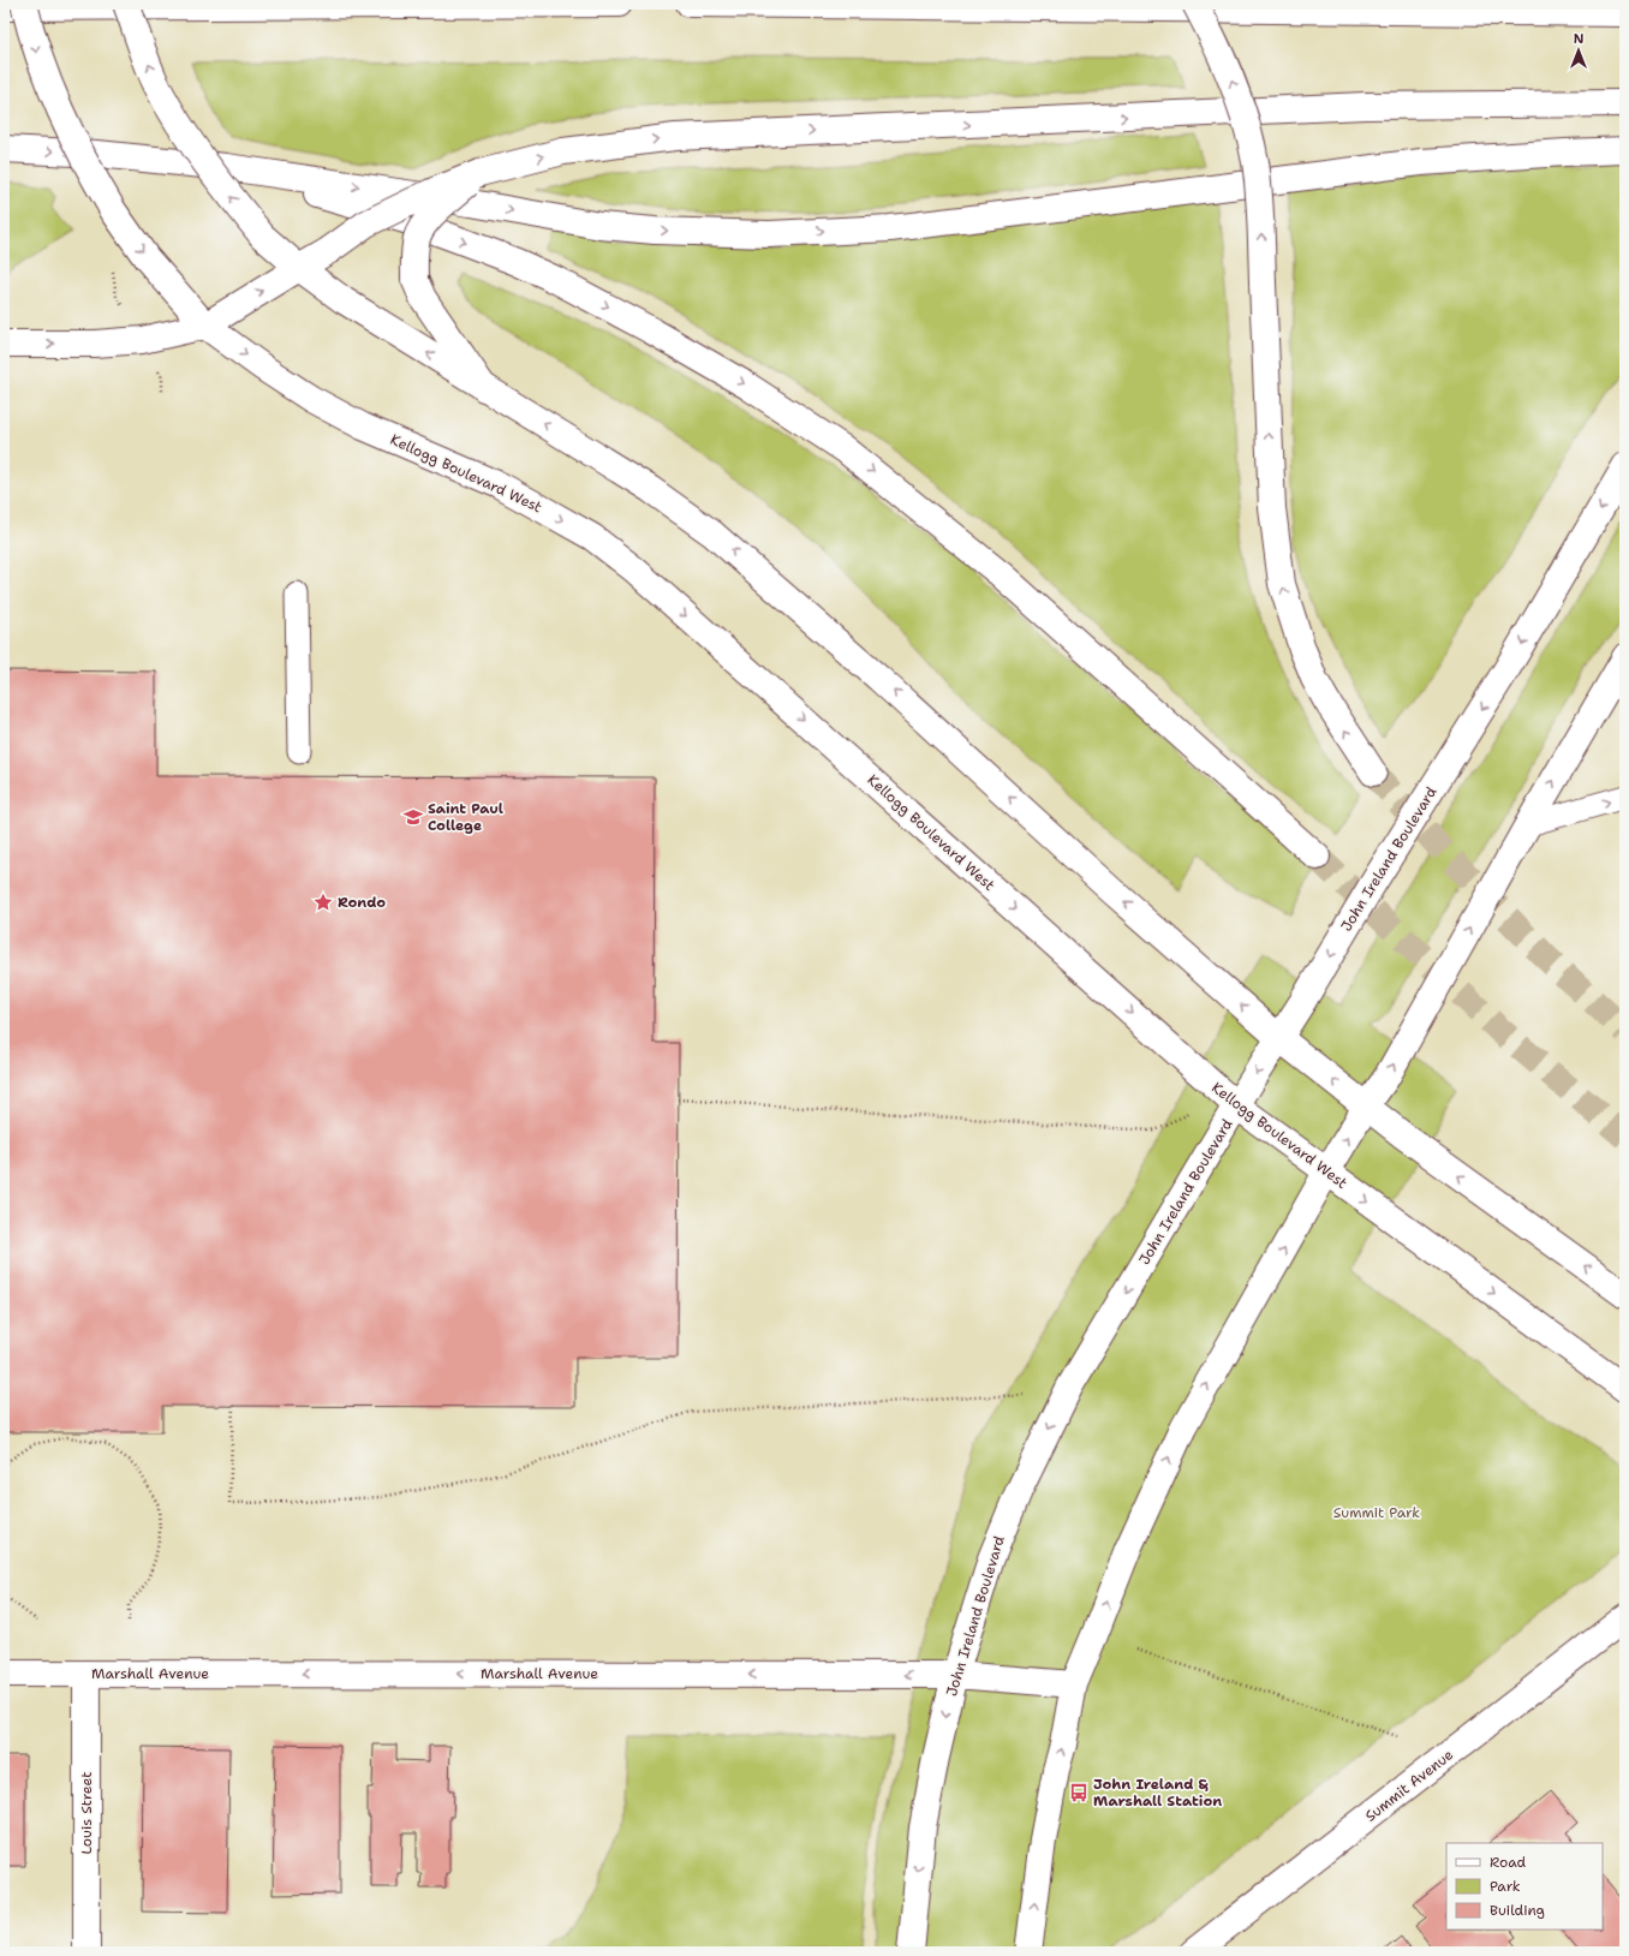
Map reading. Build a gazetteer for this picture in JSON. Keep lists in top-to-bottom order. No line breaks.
{"streets":{"main road":["Kellogg Boulevard West","John Ireland Boulevard","Marshall Avenue","Summit Avenue","Louis Street"]},"crossings":[["Kellogg Boulevard West","John Ireland Boulevard"],["John Ireland Boulevard","Marshall Avenue"],["Marshall Avenue","Louis Street"]],"one_way":["Marshall Avenue"],"parks":["Summit Park"],"places":{"school or university":["Saint Paul College"],"place":["Rondo"],"bus stop":["John Ireland & Marshall Station"]},"legend":["Road","Park","Building"],"north":"top"}
